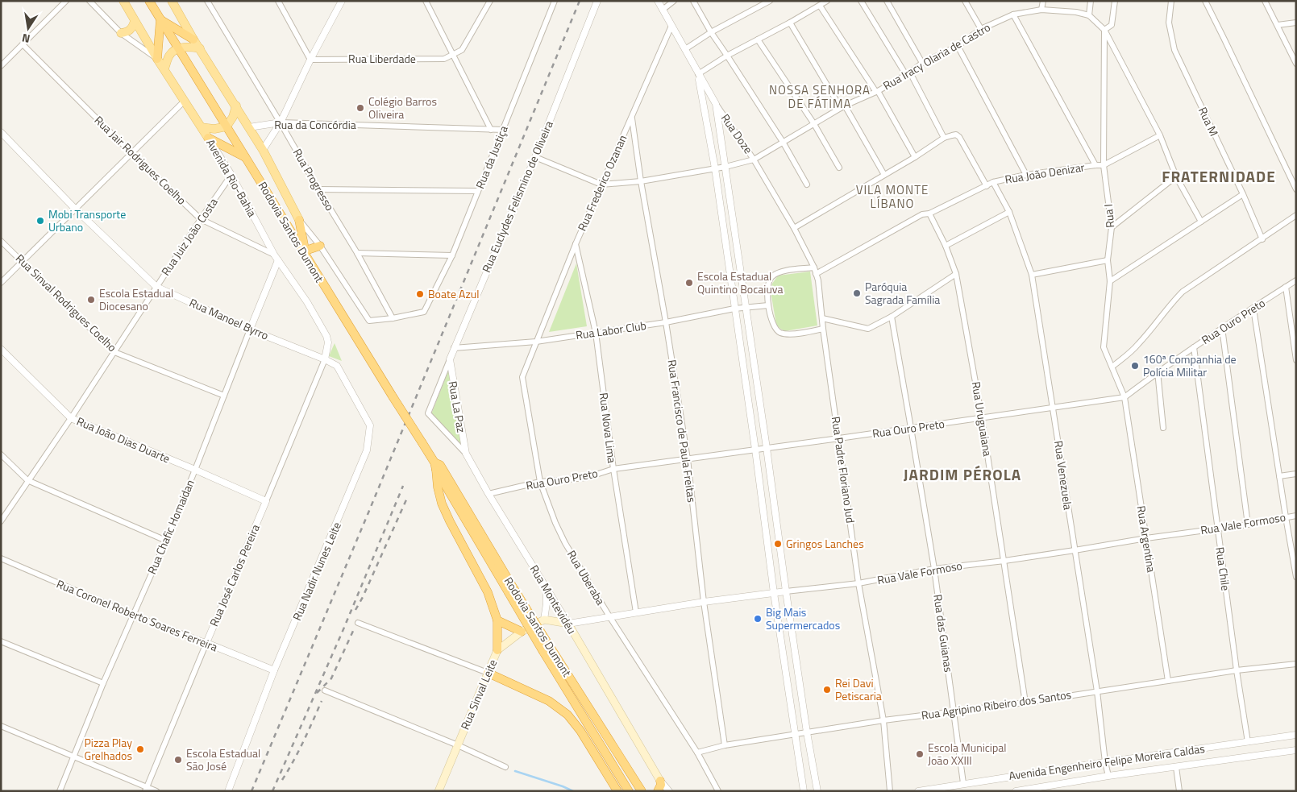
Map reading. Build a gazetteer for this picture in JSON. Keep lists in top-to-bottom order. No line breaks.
{"streets":{"highway":["Rodovia Santos Dumont"],"main road":["Avenida Rio-Bahia","Rua Vale Formoso","Rua Montevidéu","Rua Sinval Leite"],"street":["Rua Iracy Olaria de Castro","Rua Liberdade","Rua M","Rua da Concórdia","Rua Doze","Rua da Justiça","Rua Jair Rodrigues Coelho","Rua João Denizar","Rua Progresso","Rua Frederico Ozanan","Rua Euclydes Felismino de Oliveira","Rua I","Rua Juiz João Costa","Rua Sinval Rodrigues Coelho","Rua Manoel Byrro","Rua Ouro Preto","Rua Labor Club","Rua La Paz","Rua Uruguaiana","Rua Nova Lima","Rua Francisco de Paula Freitas","Rua João Dias Duarte","Rua Padre Floriano Jud","Rua Venezuela","Rua Chafic Homaidan","Rua Argentina","Rua Chile","Rua Nadir Nunes Leite","Rua José Carlos Pereira","Rua Uberaba","Rua Coronel Roberto Soares Ferreira","Rua das Guianas","Rua Agripino Ribeiro dos Santos","Avenida Engenheiro Felipe Moreira Caldas"]},"crossings":[["Rua Iracy Olaria de Castro","Rua Doze"],["Rua Iracy Olaria de Castro","Rua Frederico Ozanan"],["Rua Iracy Olaria de Castro","Rua Francisco de Paula Freitas"],["Rua da Concórdia","Rua da Justiça"],["Rua da Concórdia","Rua Progresso"],["Rua Doze","Rua João Denizar"],["Rua Doze","Rua Frederico Ozanan"],["Rua Doze","Rua Labor Club"],["Rua Doze","Rua Padre Floriano Jud"],["Rua da Justiça","Rua Progresso"],["Rua Jair Rodrigues Coelho","Avenida Rio-Bahia"],["Rua Jair Rodrigues Coelho","Rua Juiz João Costa"],["Rua João Denizar","Rua I"],["Rua João Denizar","Rua Labor Club"],["Rua João Denizar","Rua Uruguaiana"],["Rua João Denizar","Rua Padre Floriano Jud"],["Rua João Denizar","Rua Venezuela"],["Avenida Rio-Bahia","Rua Juiz João Costa"],["Avenida Rio-Bahia","Rua Manoel Byrro"],["Avenida Rio-Bahia","Rua Chafic Homaidan"],["Avenida Rio-Bahia","Rua Nadir Nunes Leite"],["Avenida Rio-Bahia","Rua José Carlos Pereira"],["Rua Frederico Ozanan","Rua Labor Club"],["Rua Frederico Ozanan","Rua Nova Lima"],["Rua Frederico Ozanan","Rua Francisco de Paula Freitas"],["Rua Frederico Ozanan","Rua Uberaba"],["Rua Euclydes Felismino de Oliveira","Rua Labor Club"],["Rua Euclydes Felismino de Oliveira","Rua La Paz"],["Rua Euclydes Felismino de Oliveira","Rua Montevidéu"],["Rua I","Rua Ouro Preto"],["Rua I","Rua Argentina"],["Rua Juiz João Costa","Rua Sinval Rodrigues Coelho"],["Rua Juiz João Costa","Rua Manoel Byrro"],["Rua Juiz João Costa","Rua João Dias Duarte"],["Rua Sinval Rodrigues Coelho","Rua Chafic Homaidan"],["Rua Manoel Byrro","Rua Chafic Homaidan"],["Rua Manoel Byrro","Rua Nadir Nunes Leite"],["Rua Manoel Byrro","Rua José Carlos Pereira"],["Rua Ouro Preto","Rua Uruguaiana"],["Rua Ouro Preto","Rua Nova Lima"],["Rua Ouro Preto","Rua Francisco de Paula Freitas"],["Rua Ouro Preto","Rua Padre Floriano Jud"],["Rua Ouro Preto","Rua Venezuela"],["Rua Ouro Preto","Rua Argentina"],["Rua Ouro Preto","Rua Chile"],["Rua Ouro Preto","Rua Uberaba"],["Rua Ouro Preto","Rua Montevidéu"],["Rua Ouro Preto","Rua das Guianas"],["Rua Labor Club","Rua Nova Lima"],["Rua Labor Club","Rua Francisco de Paula Freitas"],["Rua Labor Club","Rua Padre Floriano Jud"],["Rua Labor Club","Rua Uberaba"],["Rua La Paz","Rua Montevidéu"],["Rua Uruguaiana","Rua Vale Formoso"],["Rua Uruguaiana","Rua Agripino Ribeiro dos Santos"],["Rua Nova Lima","Rua Vale Formoso"],["Rua Francisco de Paula Freitas","Rua Vale Formoso"],["Rua Francisco de Paula Freitas","Rua Agripino Ribeiro dos Santos"],["Rua João Dias Duarte","Rua Chafic Homaidan"],["Rua João Dias Duarte","Rua José Carlos Pereira"],["Rua Padre Floriano Jud","Rua Vale Formoso"],["Rua Padre Floriano Jud","Rua Agripino Ribeiro dos Santos"],["Rua Venezuela","Rua Vale Formoso"],["Rua Venezuela","Rua Agripino Ribeiro dos Santos"],["Rua Venezuela","Avenida Engenheiro Felipe Moreira Caldas"],["Rua Vale Formoso","Rua Argentina"],["Rua Vale Formoso","Rua Chile"],["Rua Vale Formoso","Rua Uberaba"],["Rua Vale Formoso","Rua Montevidéu"],["Rua Vale Formoso","Rua das Guianas"],["Rua Vale Formoso","Rua Sinval Leite"],["Rua Chafic Homaidan","Rua Coronel Roberto Soares Ferreira"],["Rua Argentina","Rua Agripino Ribeiro dos Santos"],["Rua Chile","Rua Agripino Ribeiro dos Santos"],["Rua Chile","Avenida Engenheiro Felipe Moreira Caldas"],["Rua Nadir Nunes Leite","Rua José Carlos Pereira"],["Rua Nadir Nunes Leite","Rua Coronel Roberto Soares Ferreira"],["Rua José Carlos Pereira","Rua Coronel Roberto Soares Ferreira"],["Rua Uberaba","Rua Agripino Ribeiro dos Santos"],["Rua das Guianas","Rua Agripino Ribeiro dos Santos"],["Rua das Guianas","Avenida Engenheiro Felipe Moreira Caldas"]],"districts":["NOSSA SENHORA DE FÁTIMA","FRATERNIDADE","VILA MONTE LÍBANO","JARDIM PÉROLA"],"places":["Colégio Barros Oliveira","Mobi Transporte Urbano","Escola Estadual Quintino Bocaiuva","Paróquia Sagrada Família","Boate Azul","Escola Estadual Diocesano","160ª Companhia de Polícia Militar","Gringos Lanches","Big Mais Supermercados","Rei Davi Petiscaria","Pizza Play Grelhados","Escola Municipal João XXIII","Escola Estadual São José"],"north":"bottom"}
